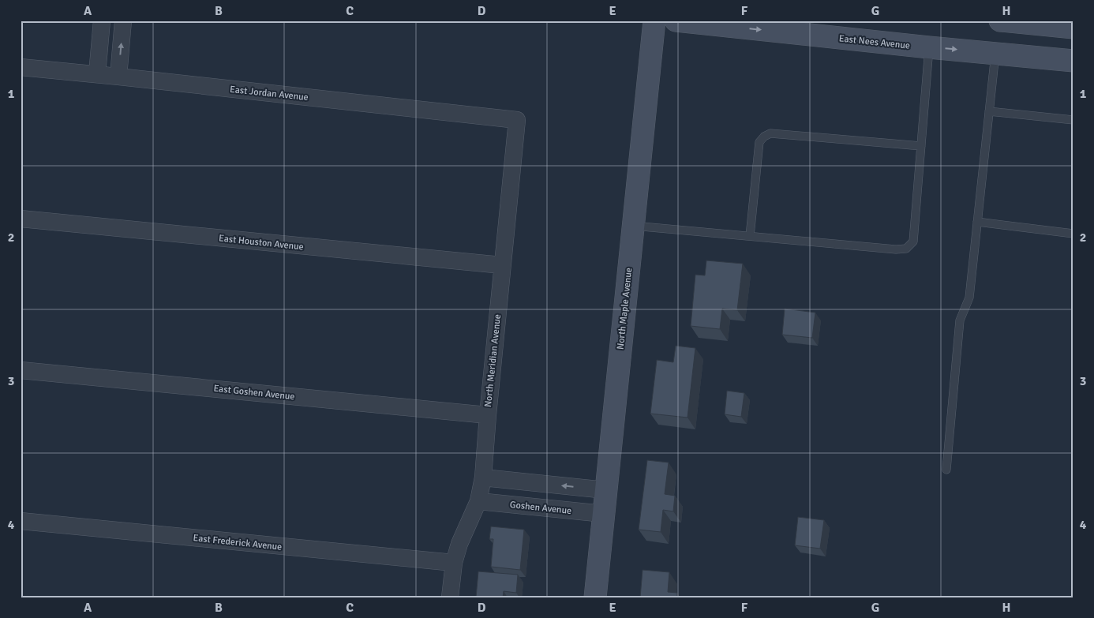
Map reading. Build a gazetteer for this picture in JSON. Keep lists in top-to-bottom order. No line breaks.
{"streets":{"street":["East Nees Avenue","East Jordan Avenue","East Houston Avenue","North Maple Avenue","North Meridian Avenue","East Goshen Avenue","Goshen Avenue","East Frederick Avenue"]},"crossings":[["East Jordan Avenue","North Meridian Avenue"],["East Houston Avenue","North Meridian Avenue"],["North Maple Avenue","Goshen Avenue"],["North Meridian Avenue","East Goshen Avenue"],["North Meridian Avenue","Goshen Avenue"],["North Meridian Avenue","East Frederick Avenue"]],"one_way":["East Nees Avenue"],"grid":{"columns":["A","B","C","D","E","F","G","H"],"rows":["1","2","3","4"]}}
